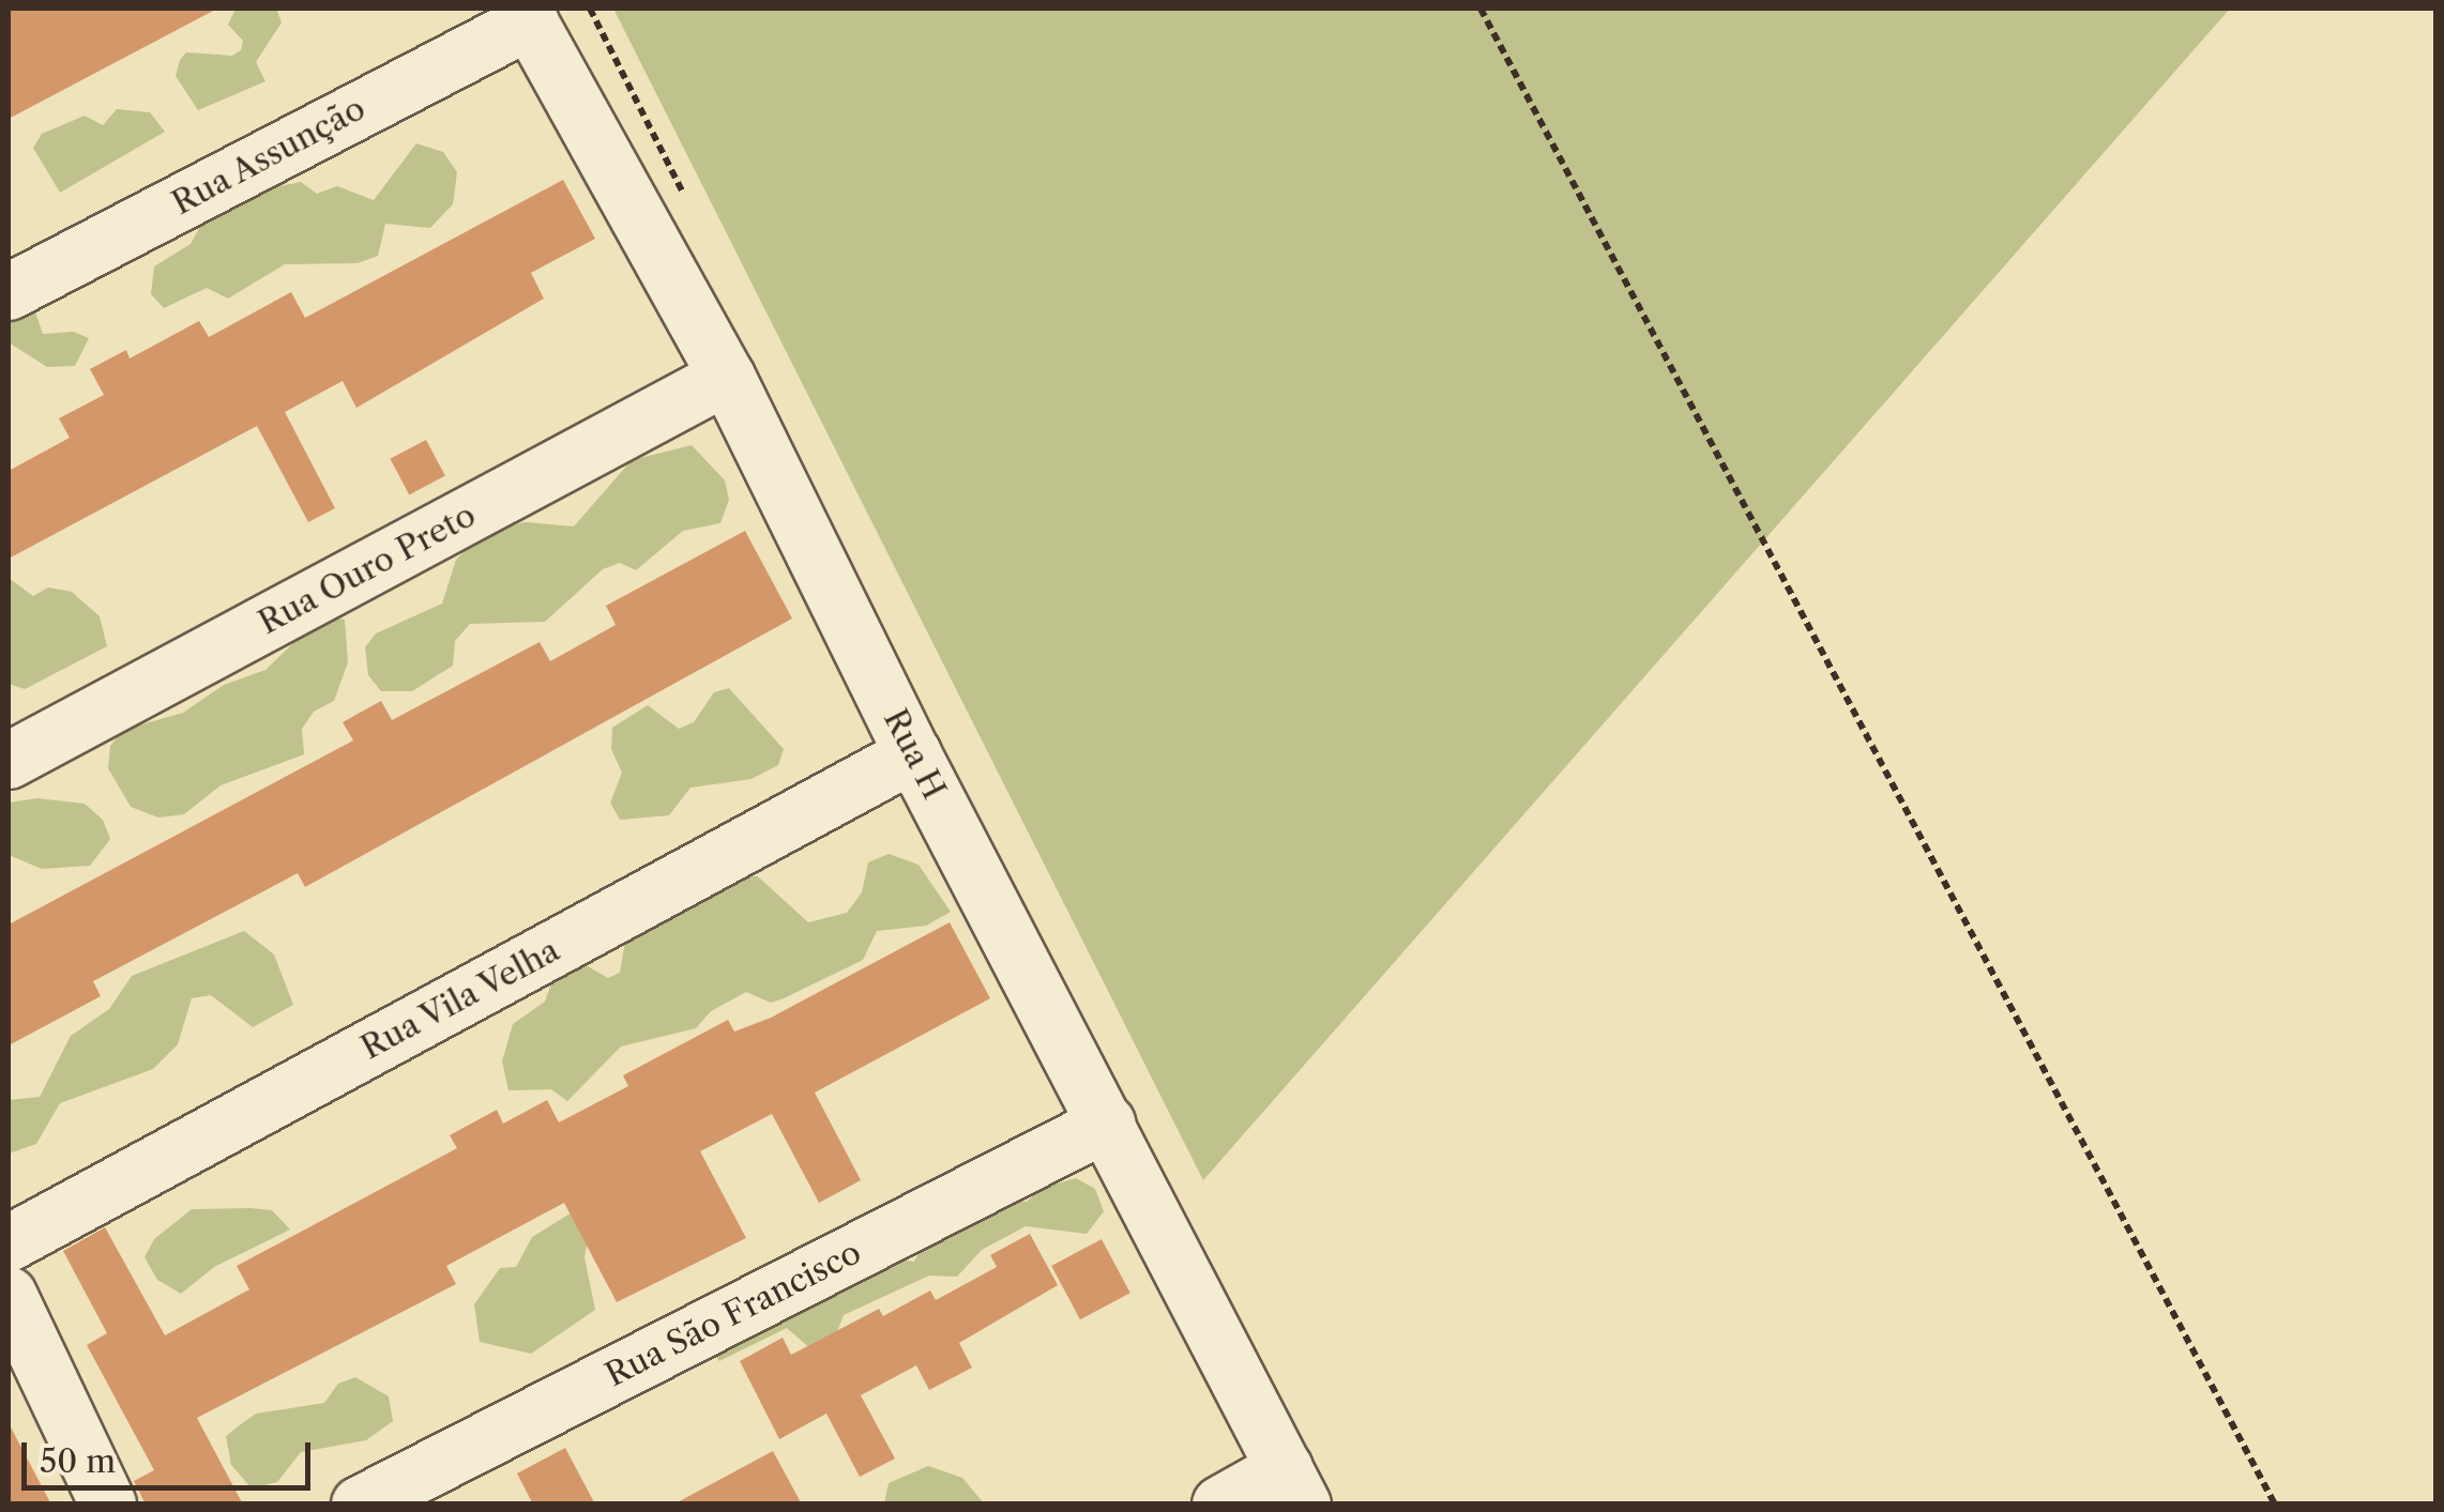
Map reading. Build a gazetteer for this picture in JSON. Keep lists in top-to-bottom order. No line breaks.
{"streets":{"street":["Rua Assunção","Rua Ouro Preto","Rua H","Rua Vila Velha","Rua São Francisco"]},"crossings":[["Rua Assunção","Rua H"],["Rua Ouro Preto","Rua H"],["Rua H","Rua Vila Velha"],["Rua H","Rua São Francisco"]],"scale_bar":"50 m"}
